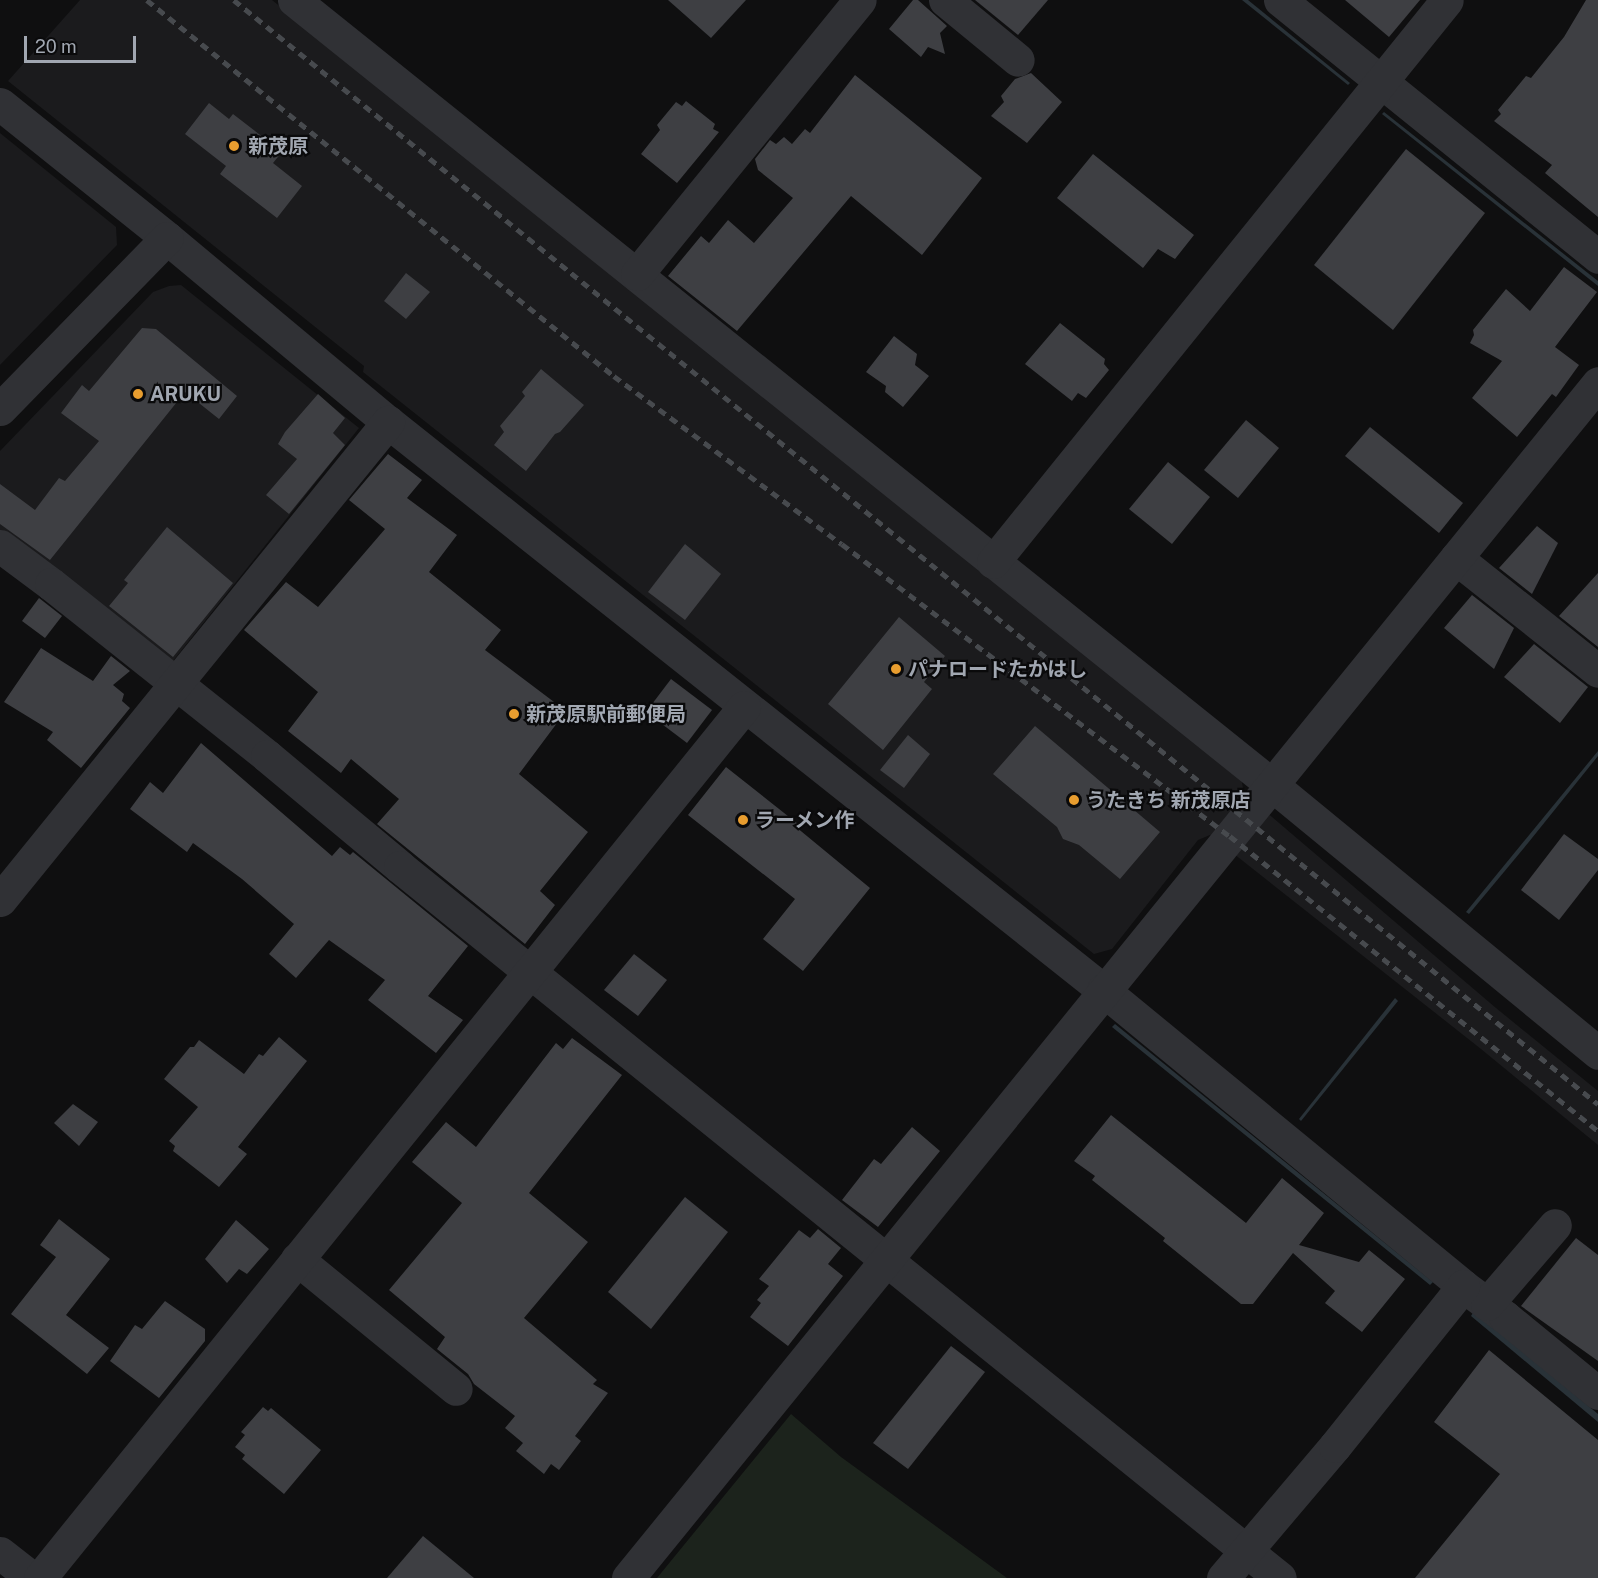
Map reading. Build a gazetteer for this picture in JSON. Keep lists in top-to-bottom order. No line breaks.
{"places":["新茂原","ARUKU","パナロードたかはし","新茂原駅前郵便局","うたきち 新茂原店","ラーメン作"],"scale_bar":"20 m"}
